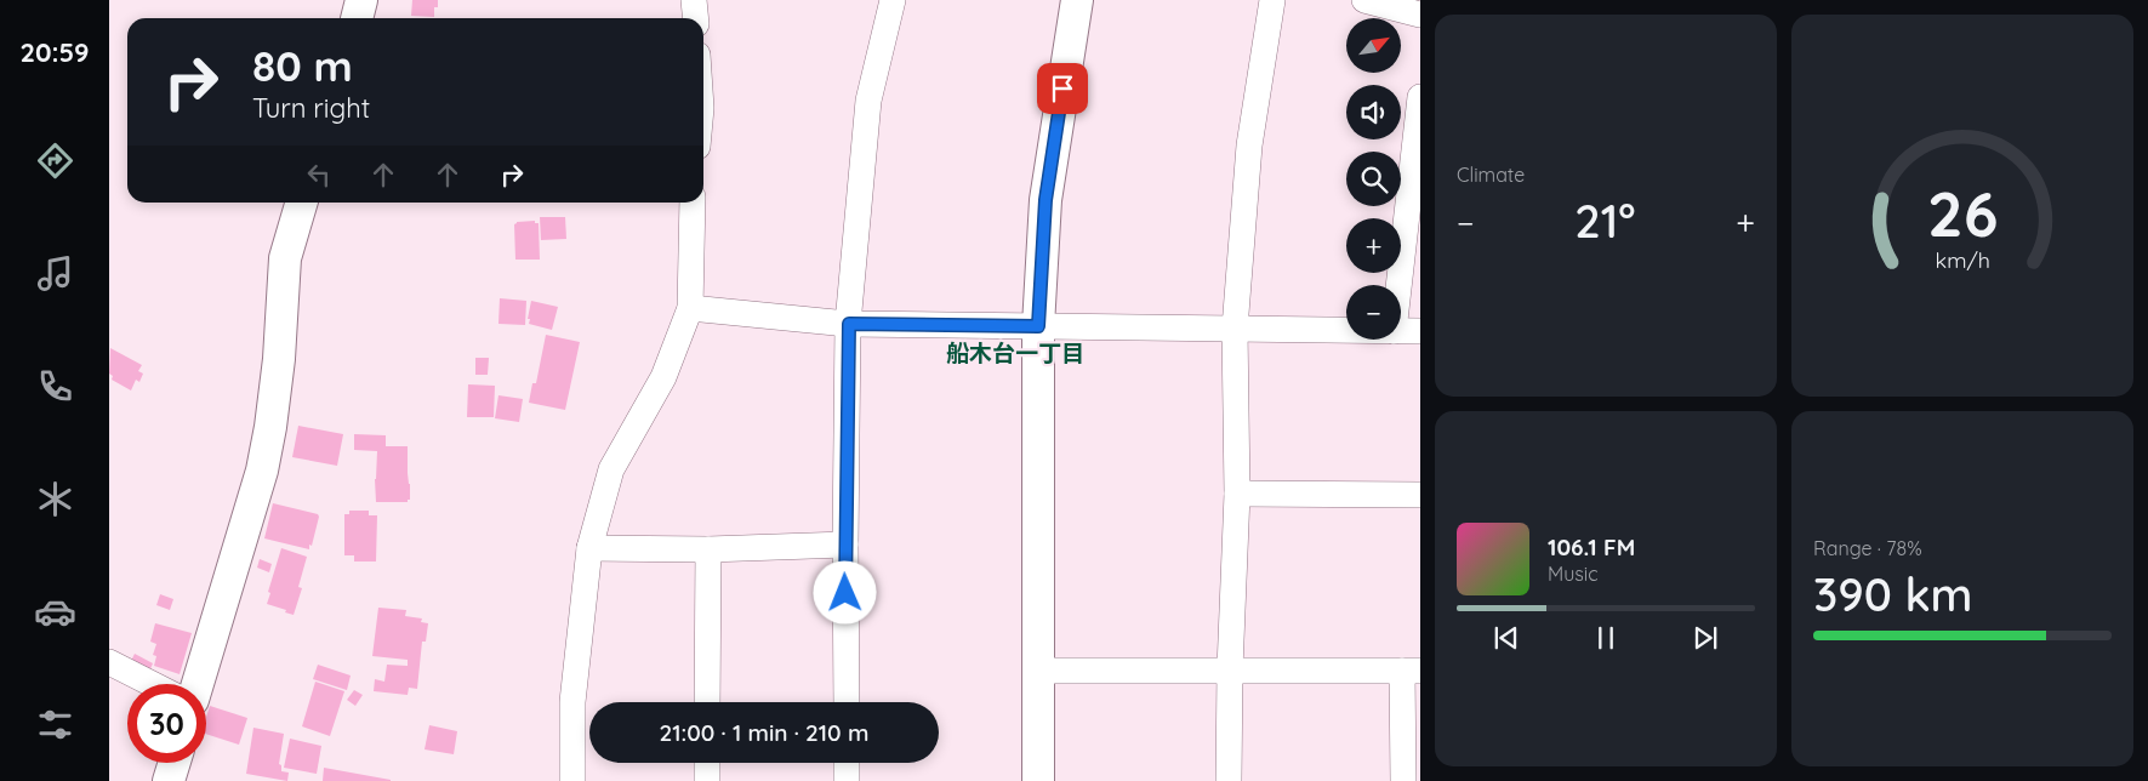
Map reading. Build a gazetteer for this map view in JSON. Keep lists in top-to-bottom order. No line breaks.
{"districts":["船木台一丁目"],"north":"top right","page":{"tabs":"20:59","tile":["Climate",["Range · 78%","390 km"]],"map_buttons":["+","−"],"turn":["80 m","Turn right"],"heat":["−","21°","+"],"song":["106.1 FM","Music"],"limit":"30","trip":"21:00 · 1 min · 210 m","gauge":["26","km/h"]}}
